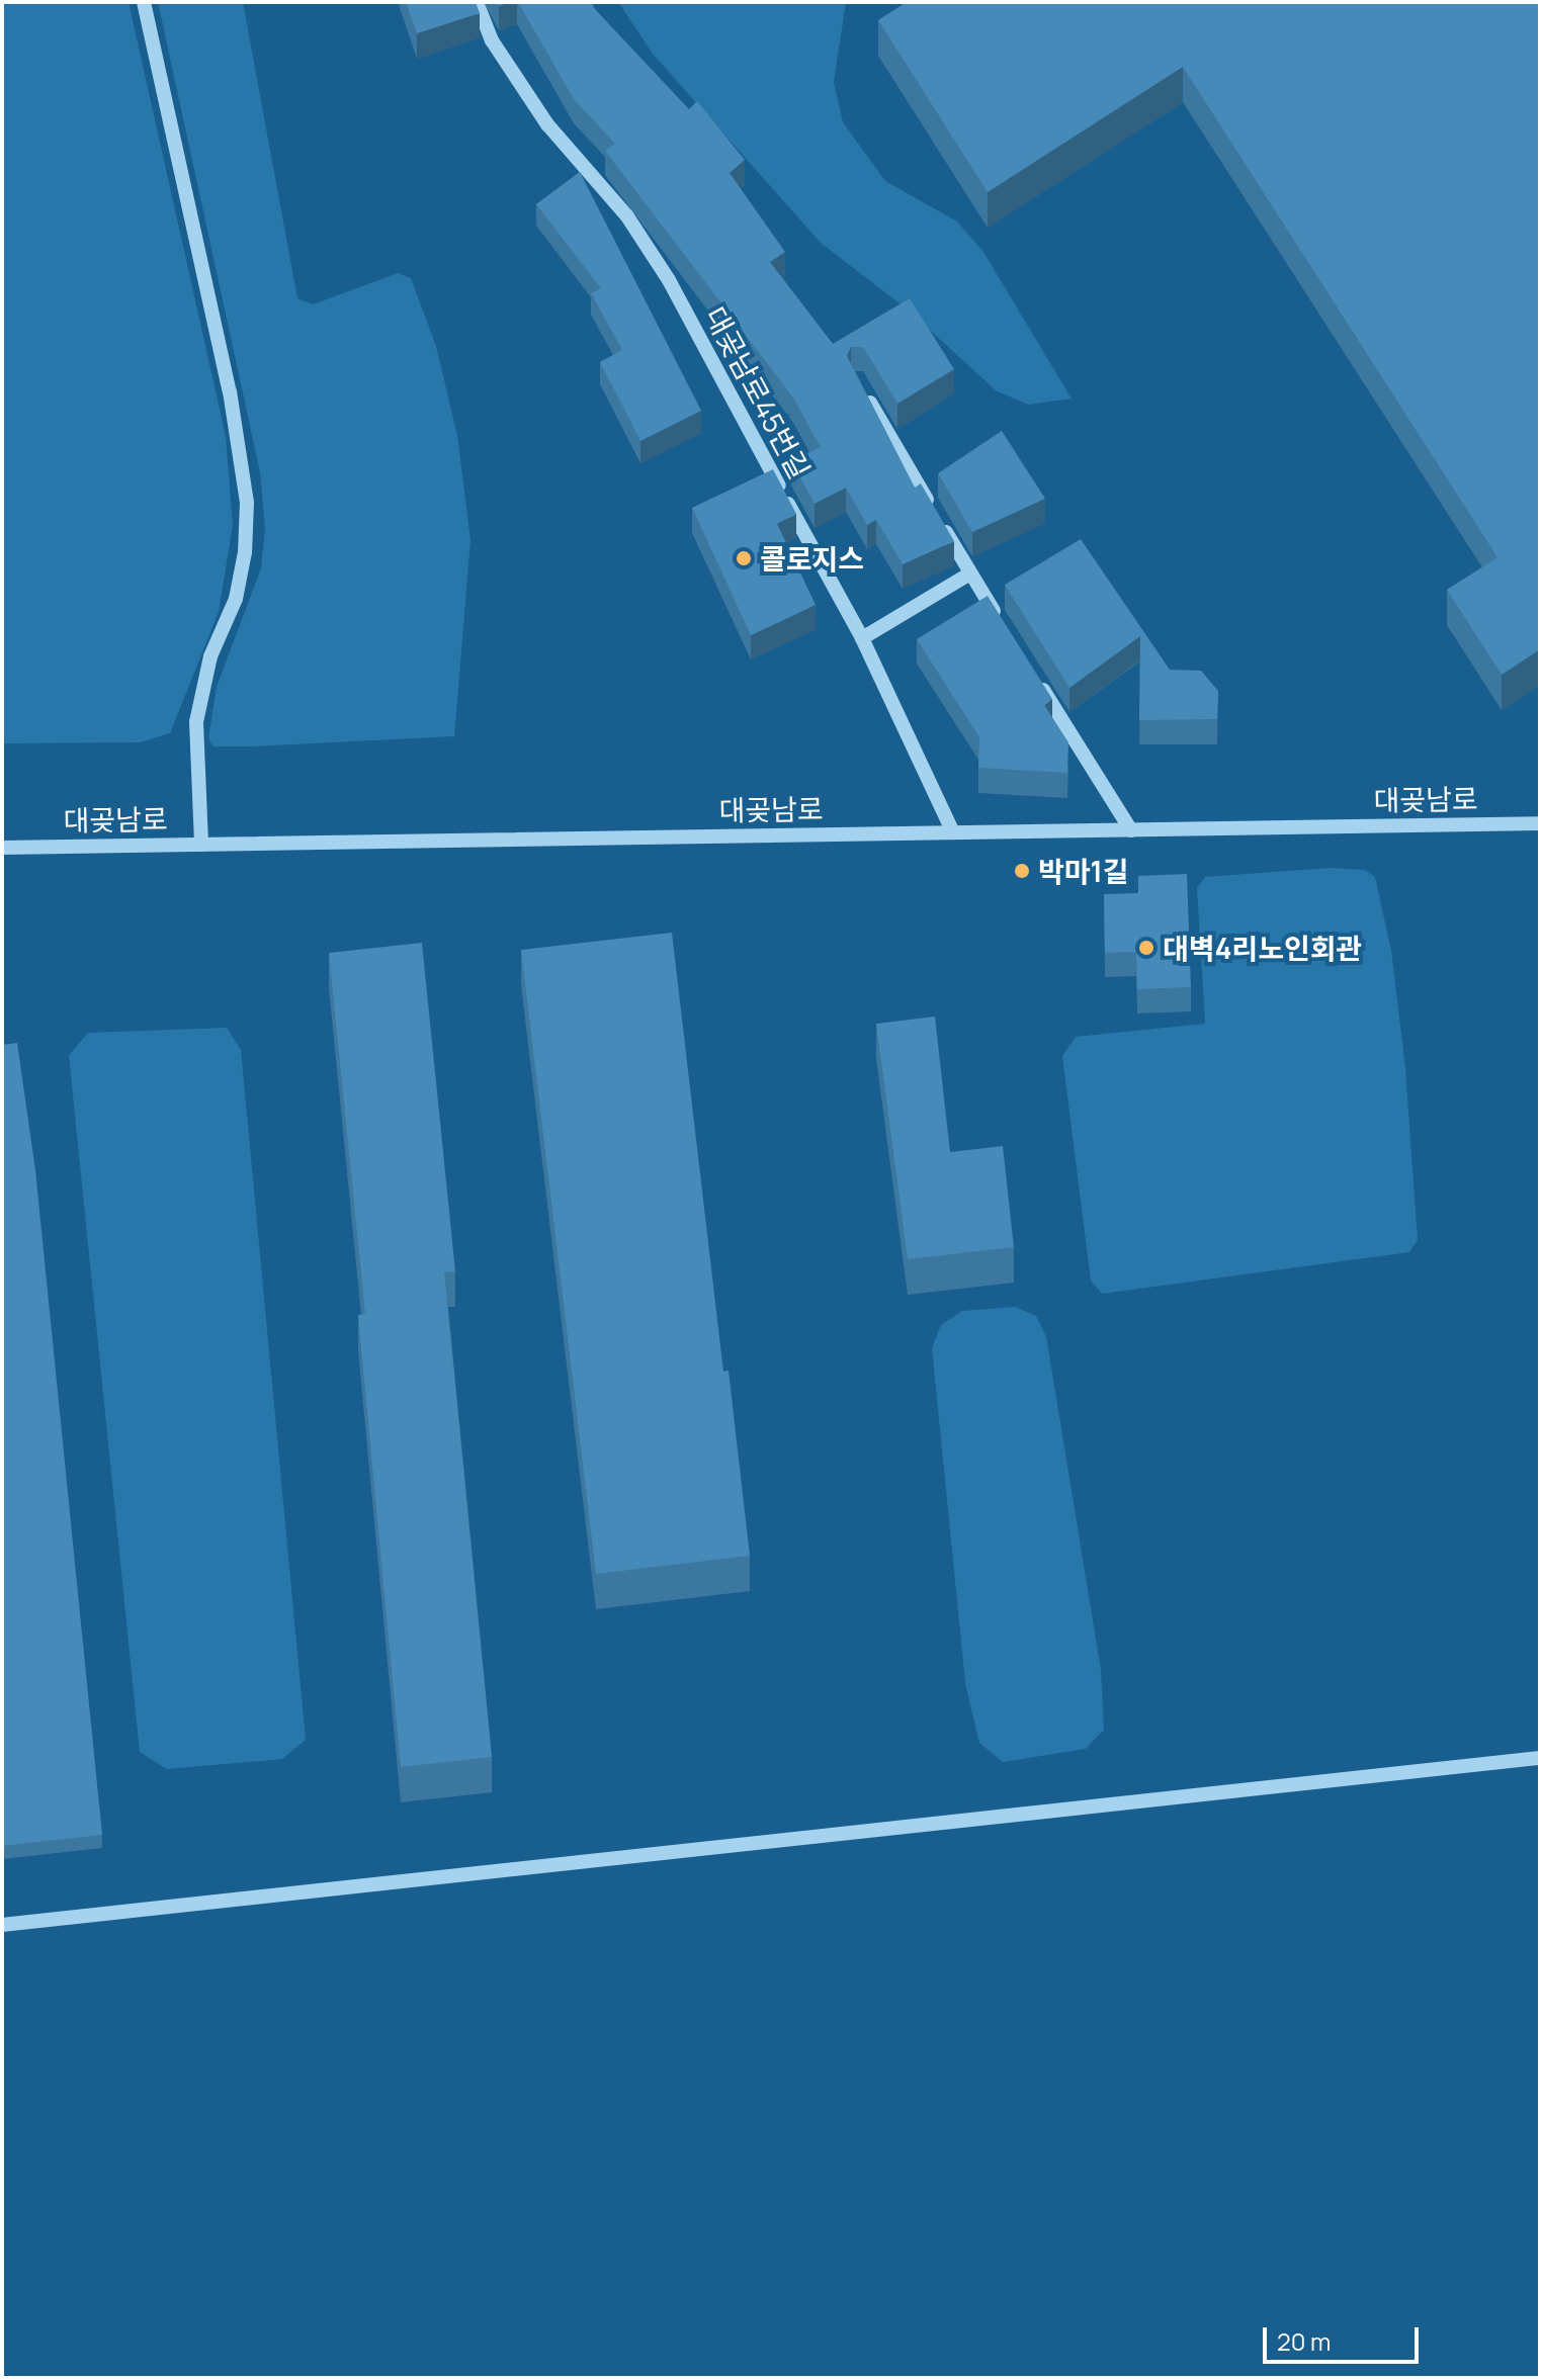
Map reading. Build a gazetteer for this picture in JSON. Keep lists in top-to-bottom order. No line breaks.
{"streets":{"street":["대곶남로45번길","대곶남로"]},"crossings":[["대곶남로45번길","대곶남로"]],"places":["콜로지스","박마1길","대벽4리노인회관"],"scale_bar":"20 m"}
